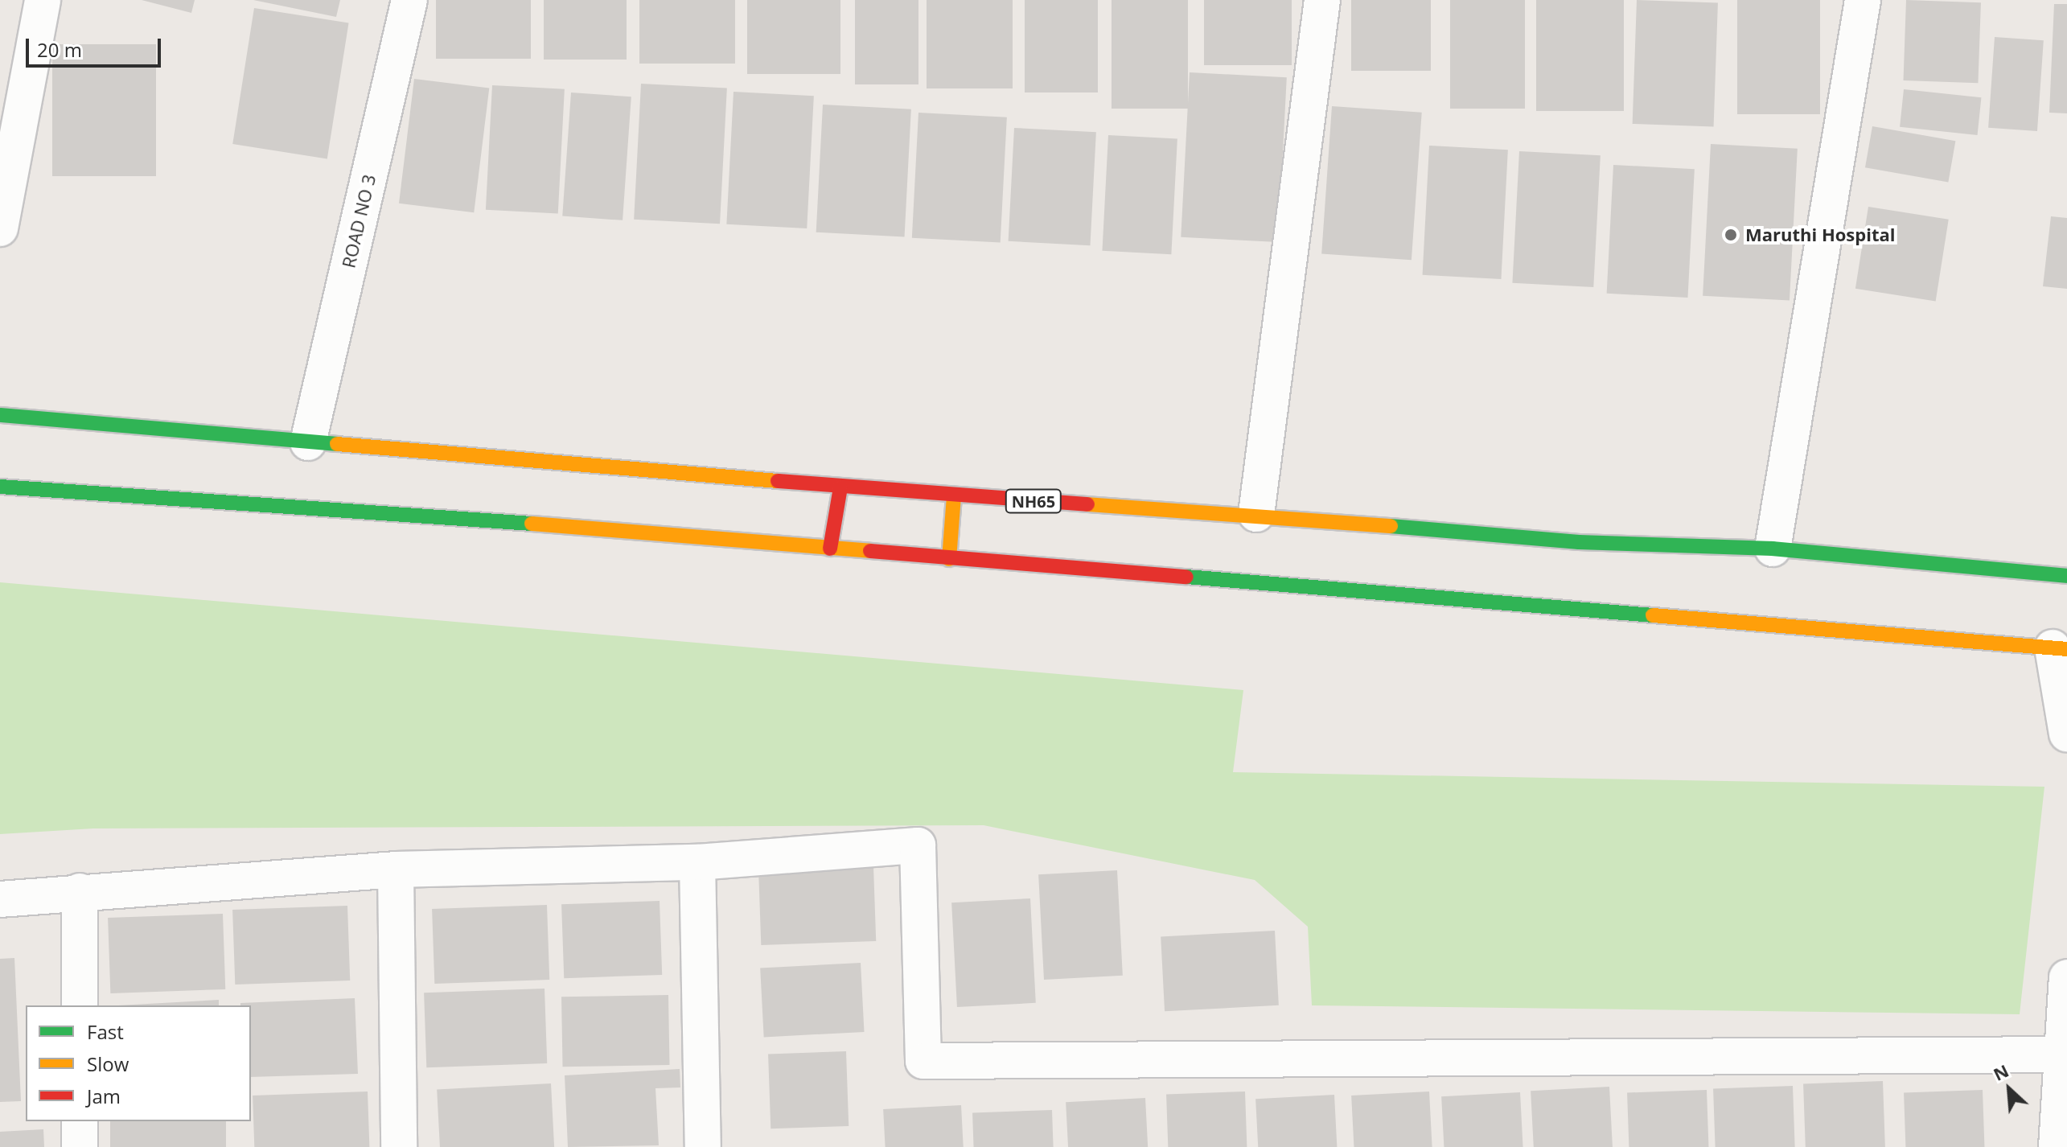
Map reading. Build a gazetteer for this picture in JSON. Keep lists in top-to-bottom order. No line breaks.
{"streets":{"highway":["NH65"],"street":["ROAD NO 3"]},"crossings":[["ROAD NO 3","NH65"]],"places":["Maruthi Hospital"],"legend":["Fast","Slow","Jam"],"scale_bar":"20 m","north":"top left"}
